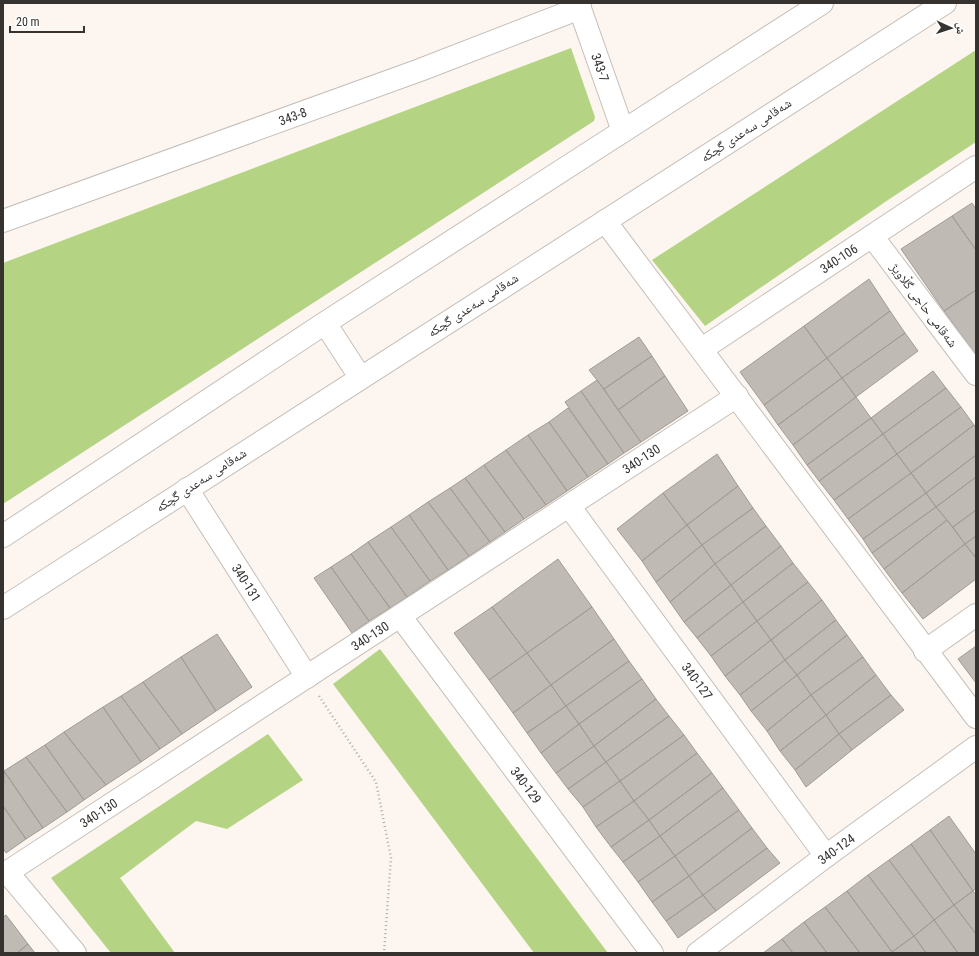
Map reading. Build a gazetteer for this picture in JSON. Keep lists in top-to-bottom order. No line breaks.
{"streets":{"street":["343-7","343-8","شەقامی سەعدی گچکە","340-106","شەقامی حاجی گڵاویژ","340-130","340-131","340-127","340-129","340-124"]},"crossings":[["343-7","343-8"],["شەقامی سەعدی گچکە","340-131"],["340-106","شەقامی حاجی گڵاویژ"],["340-130","340-131"],["340-130","340-127"],["340-130","340-129"],["340-127","340-124"]],"scale_bar":"20 m","north":"right"}
